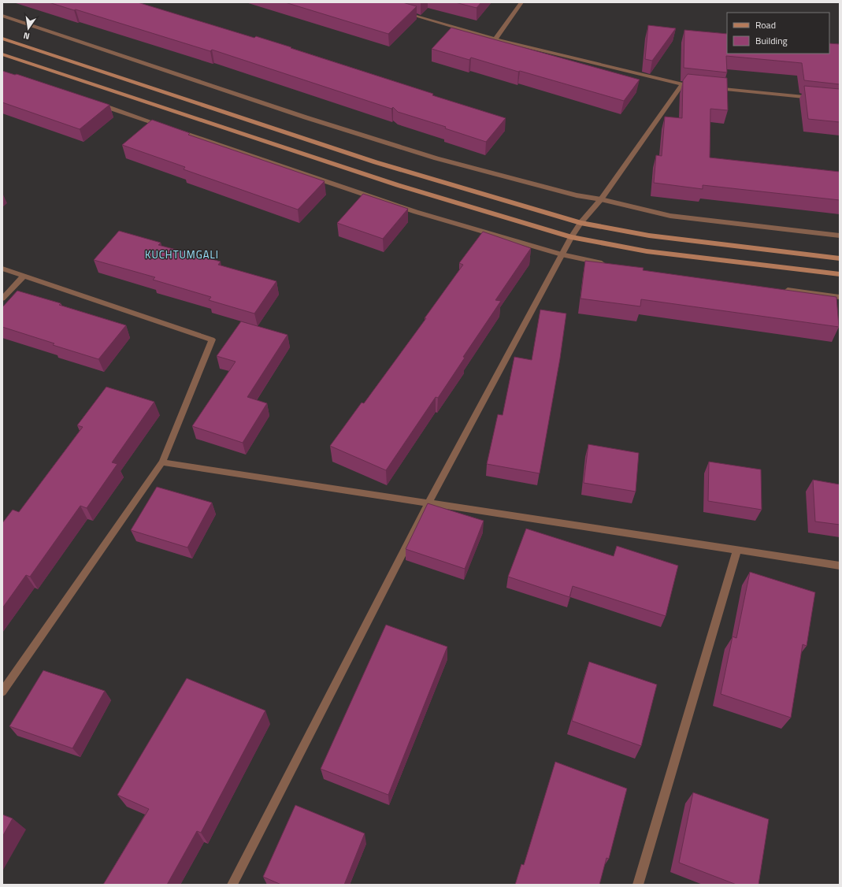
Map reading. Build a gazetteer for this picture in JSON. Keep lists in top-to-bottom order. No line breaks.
{"districts":["KUCHTUMGALI"],"legend":["Road","Building"],"north":"bottom"}
